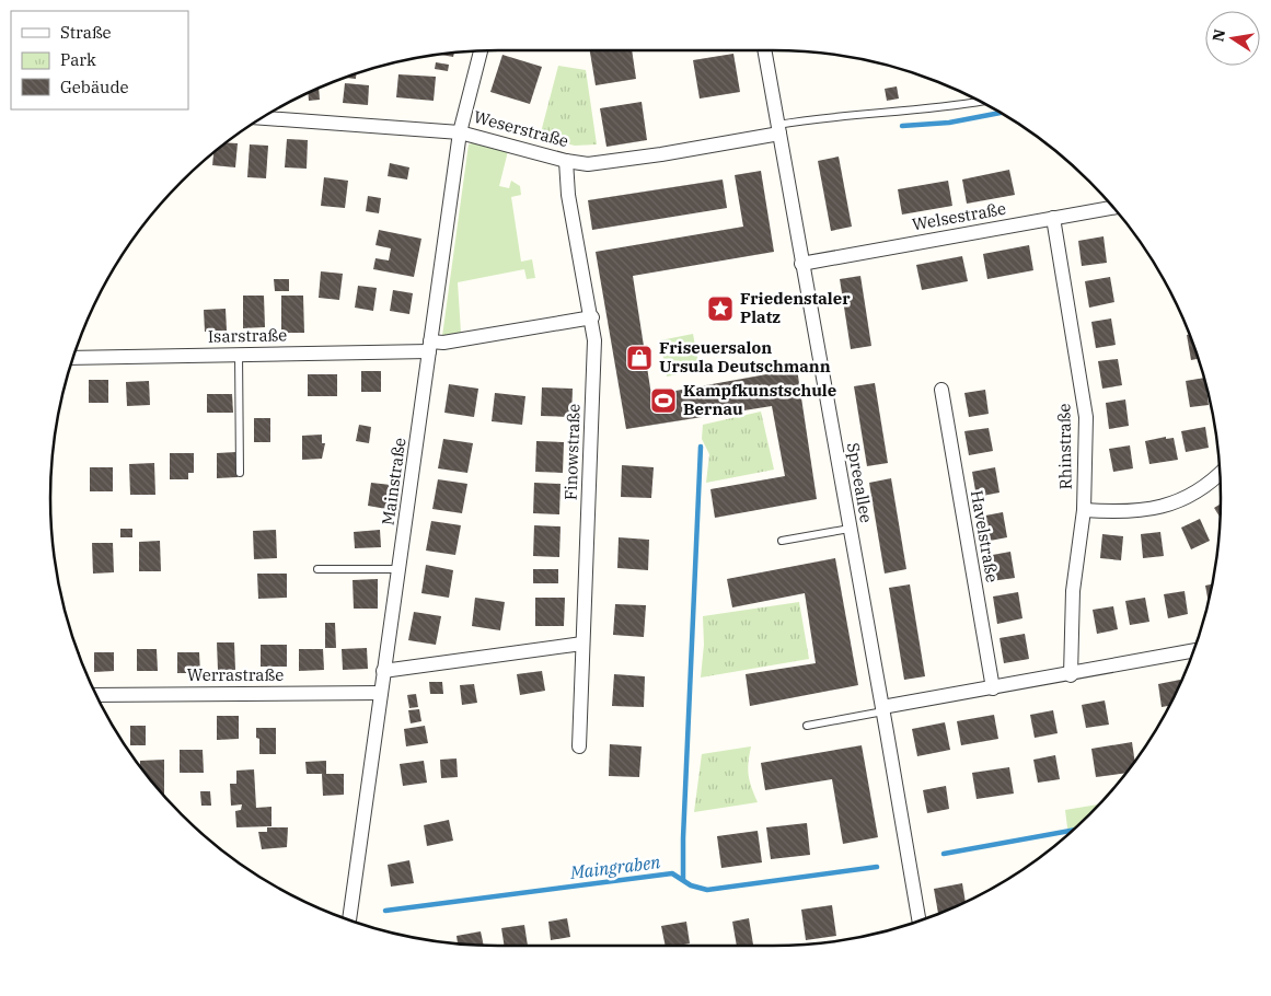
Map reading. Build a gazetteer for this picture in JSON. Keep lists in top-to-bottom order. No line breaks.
{"streets":{"street":["Weserstraße","Welsestraße","Isarstraße","Rhinstraße","Finowstraße","Mainstraße","Spreeallee","Havelstraße","Werrastraße"]},"crossings":[["Weserstraße","Finowstraße"],["Weserstraße","Mainstraße"],["Weserstraße","Spreeallee"],["Welsestraße","Rhinstraße"],["Welsestraße","Spreeallee"],["Isarstraße","Finowstraße"],["Isarstraße","Mainstraße"],["Mainstraße","Werrastraße"]],"water":["Maingraben"],"places":{"place":["Friedenstaler Platz"],"shop":["Friseuersalon Ursula Deutschmann"],"sports":["Kampfkunstschule Bernau"]},"legend":["Straße","Park","Gebäude"],"north":"left"}
